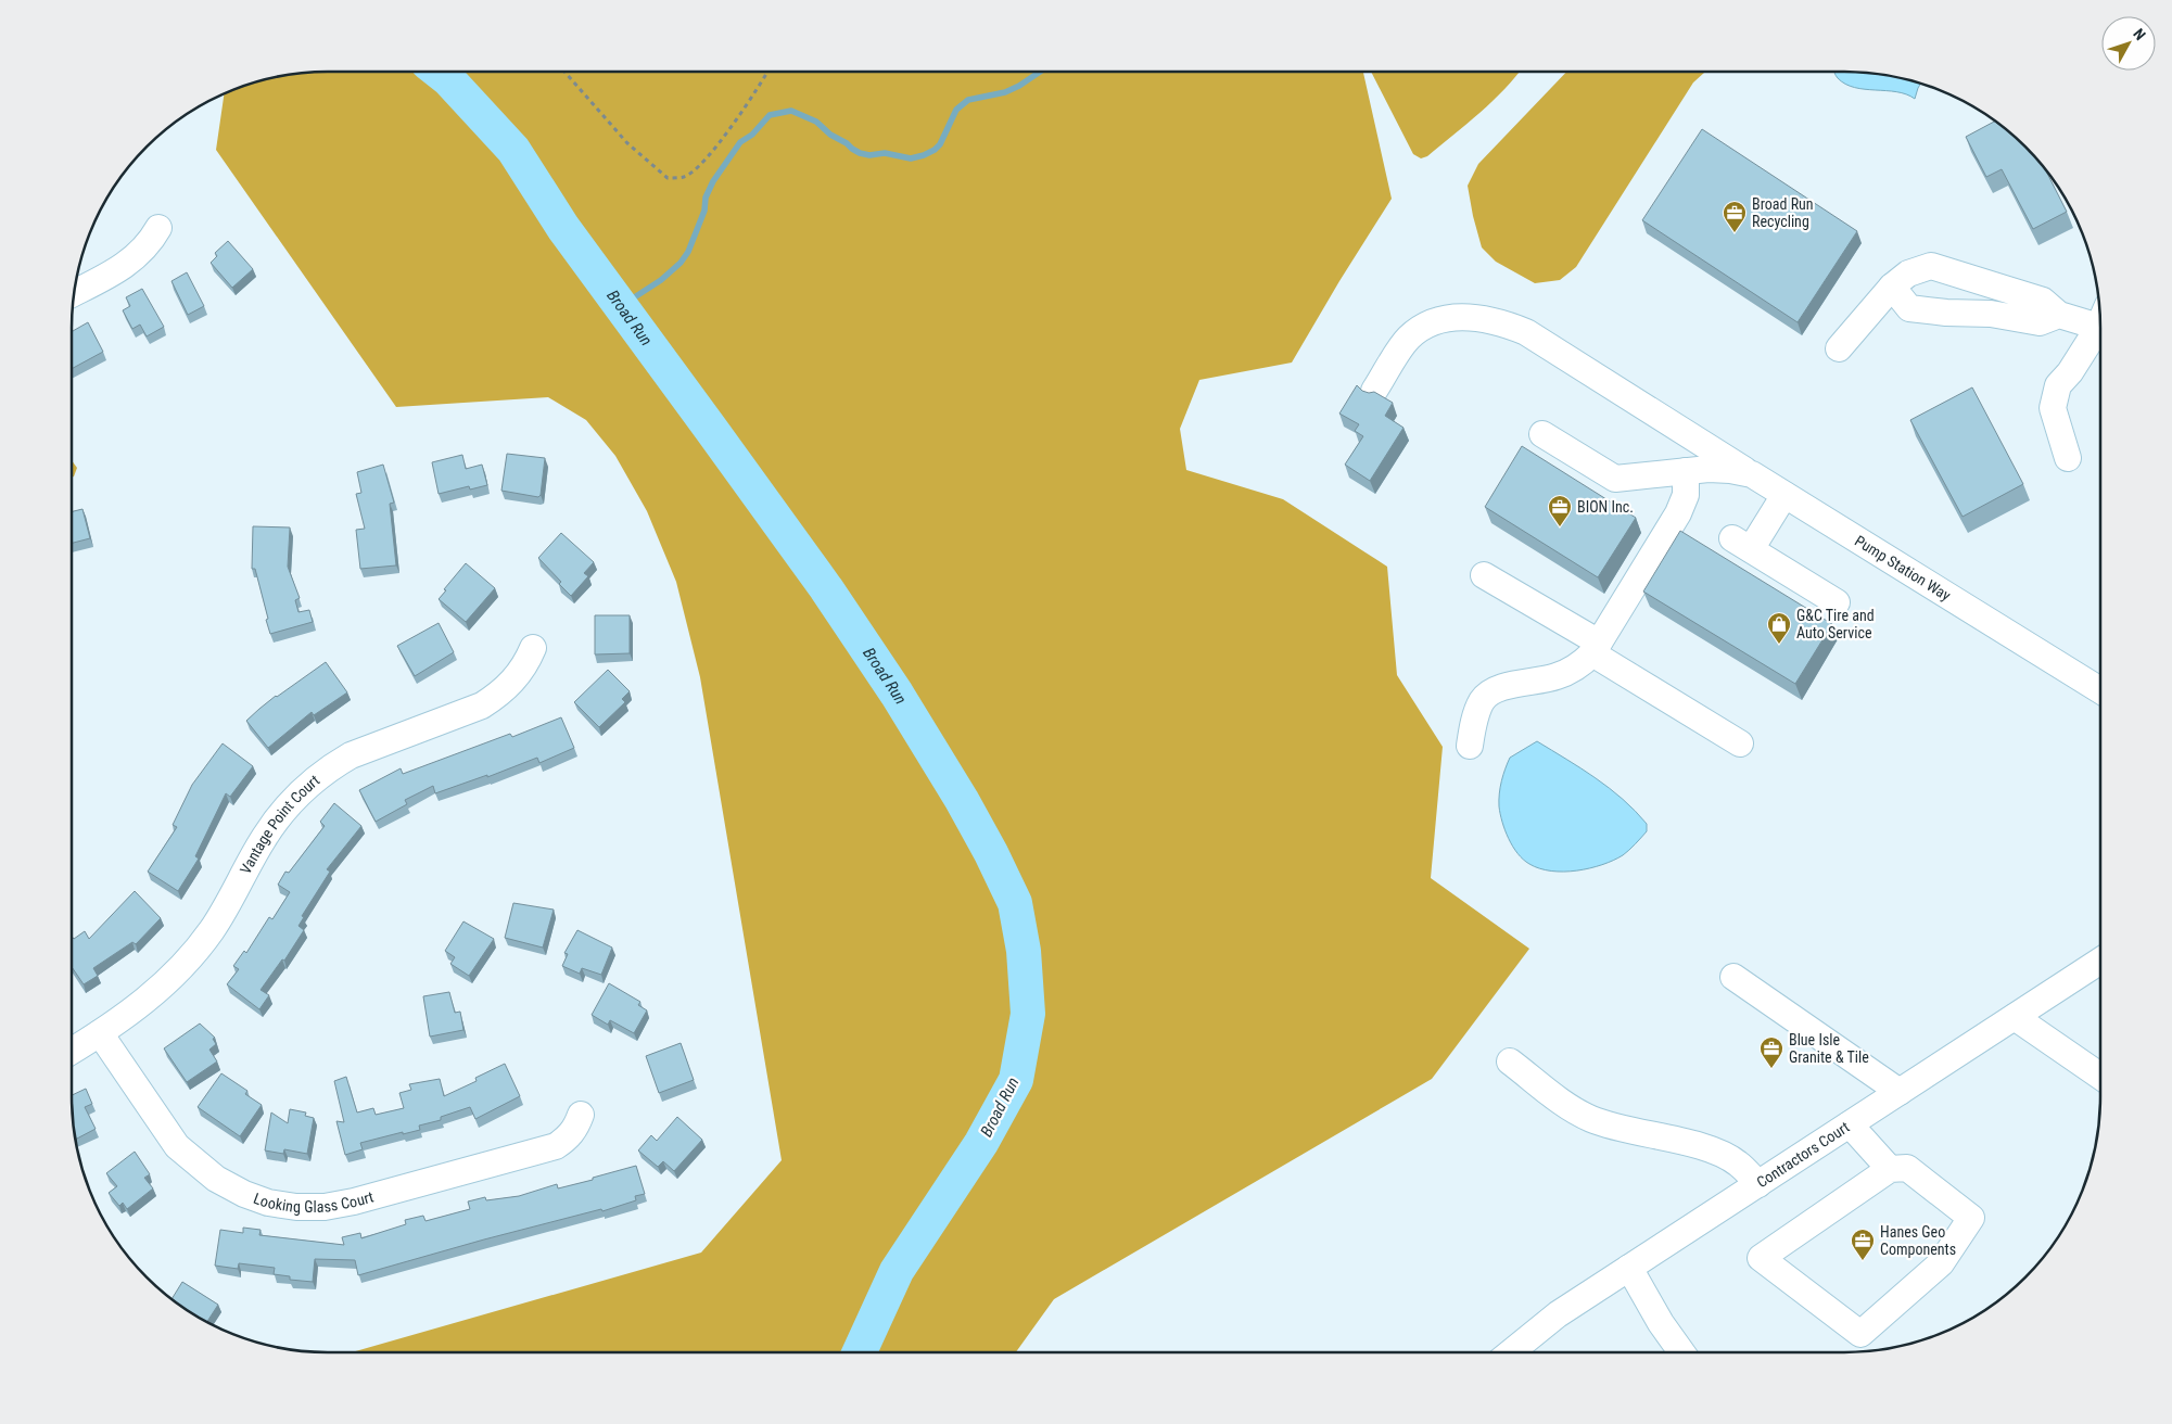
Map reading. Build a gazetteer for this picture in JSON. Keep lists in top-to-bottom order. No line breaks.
{"streets":{"street":["Pump Station Way","Vantage Point Court","Contractors Court","Looking Glass Court"]},"crossings":[["Vantage Point Court","Looking Glass Court"]],"water":["Broad Run"],"places":{"office":["Broad Run Recycling","BION Inc.","Blue Isle Granite & Tile","Hanes Geo Components"],"shop":["G&C Tire and Auto Service"]},"north":"top right"}
